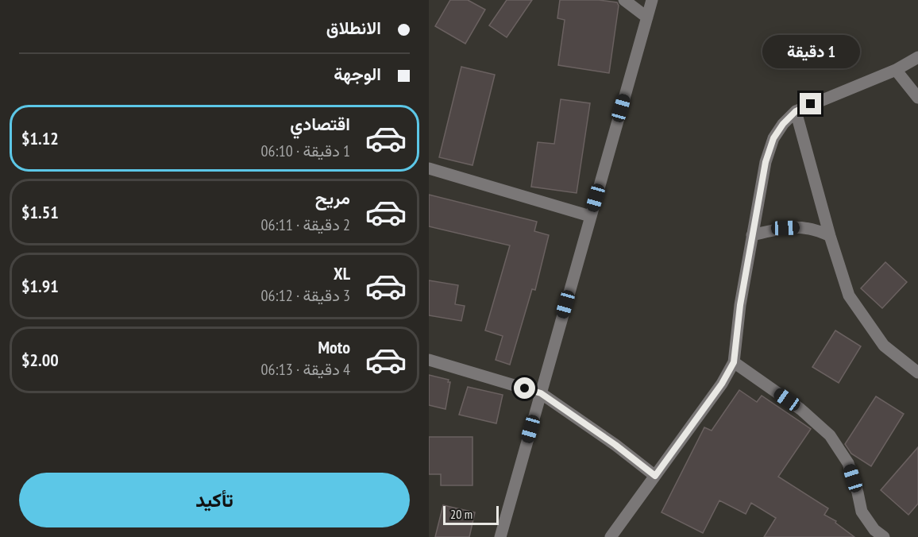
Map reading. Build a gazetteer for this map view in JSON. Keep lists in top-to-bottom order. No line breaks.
{"scale_bar":"20 m","page":{"banner":["الانطلاق","الوجهة"],"bubble":"1 دقيقة","list":[{"name":"اقتصادي","note":"1 دقيقة · 06:10","value":"$1.12"},{"name":"مريح","note":"2 دقيقة · 06:11","value":"$1.51"},{"name":"XL","note":"3 دقيقة · 06:12","value":"$1.91"},{"name":"Moto","note":"4 دقيقة · 06:13","value":"$2.00"}],"buttons":"تأكيد","scale":"20 m"}}
